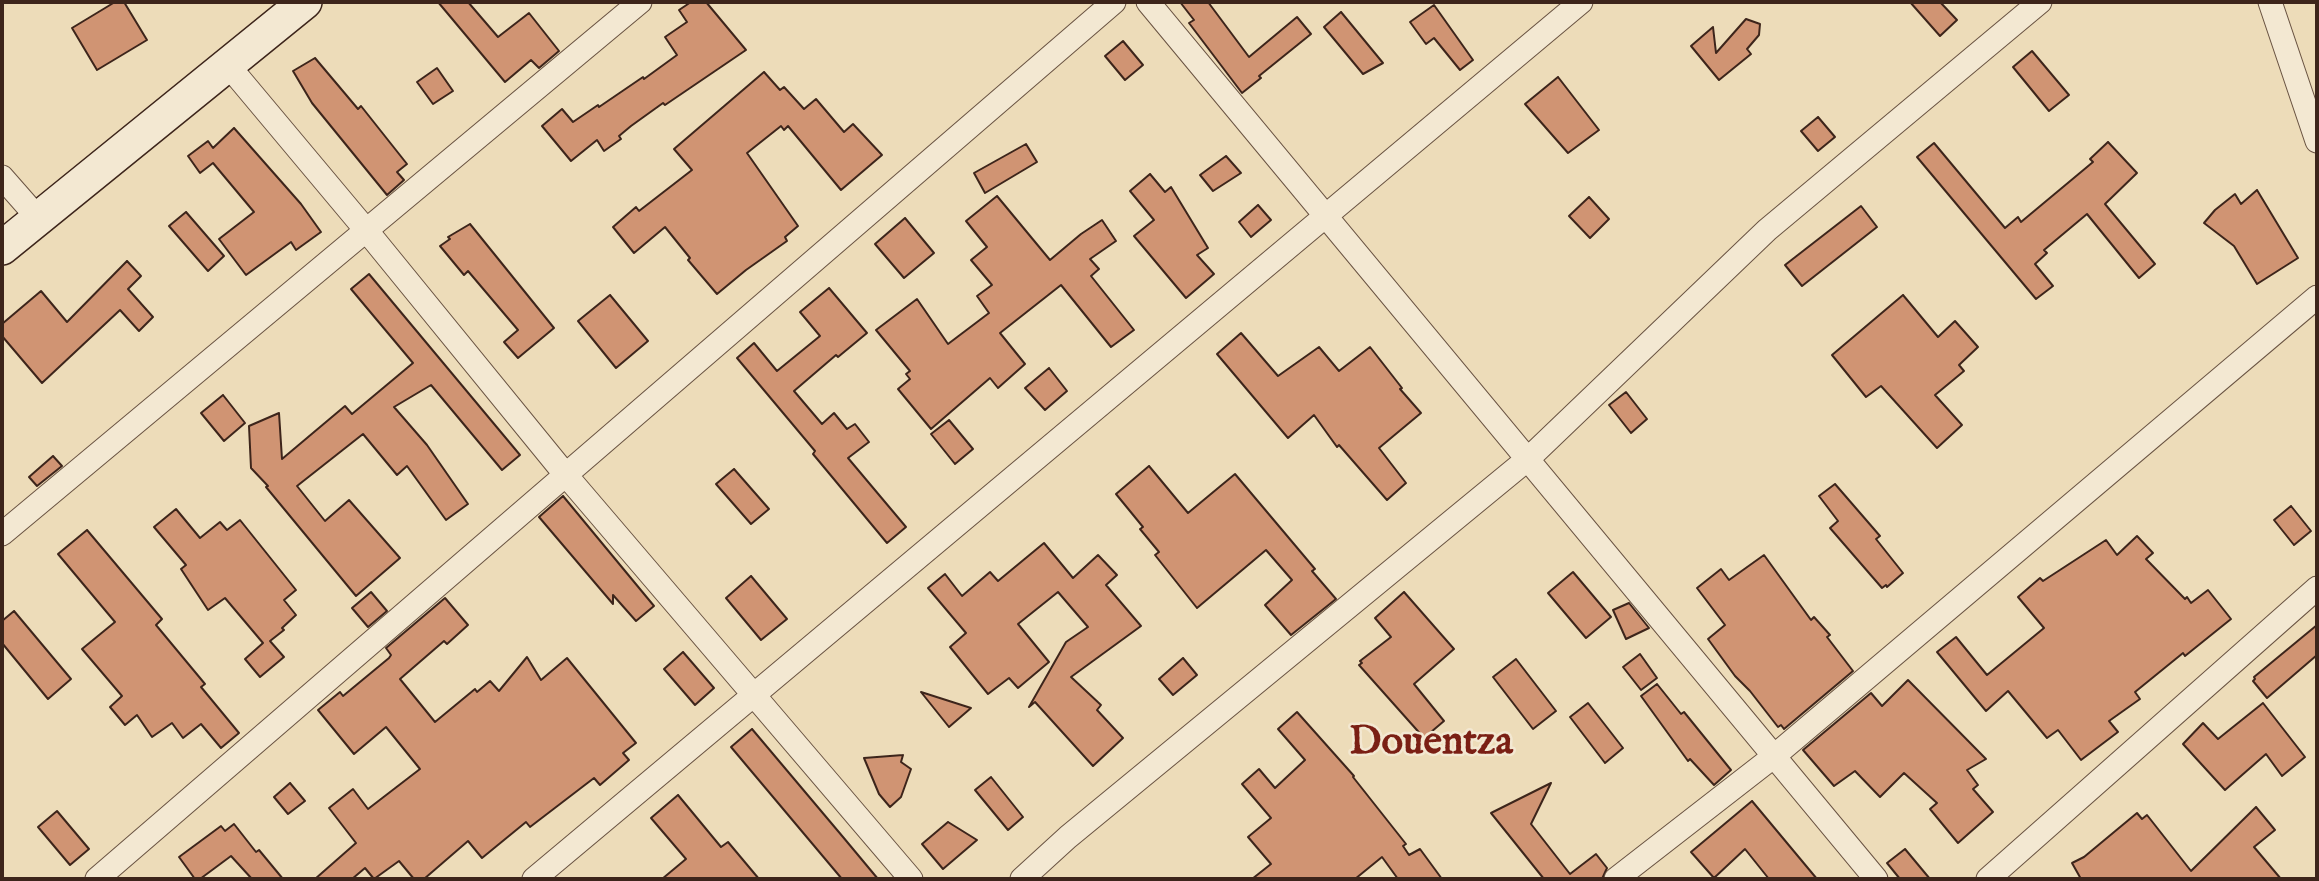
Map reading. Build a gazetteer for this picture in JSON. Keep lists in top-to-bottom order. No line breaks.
{"districts":["Douentza"]}
